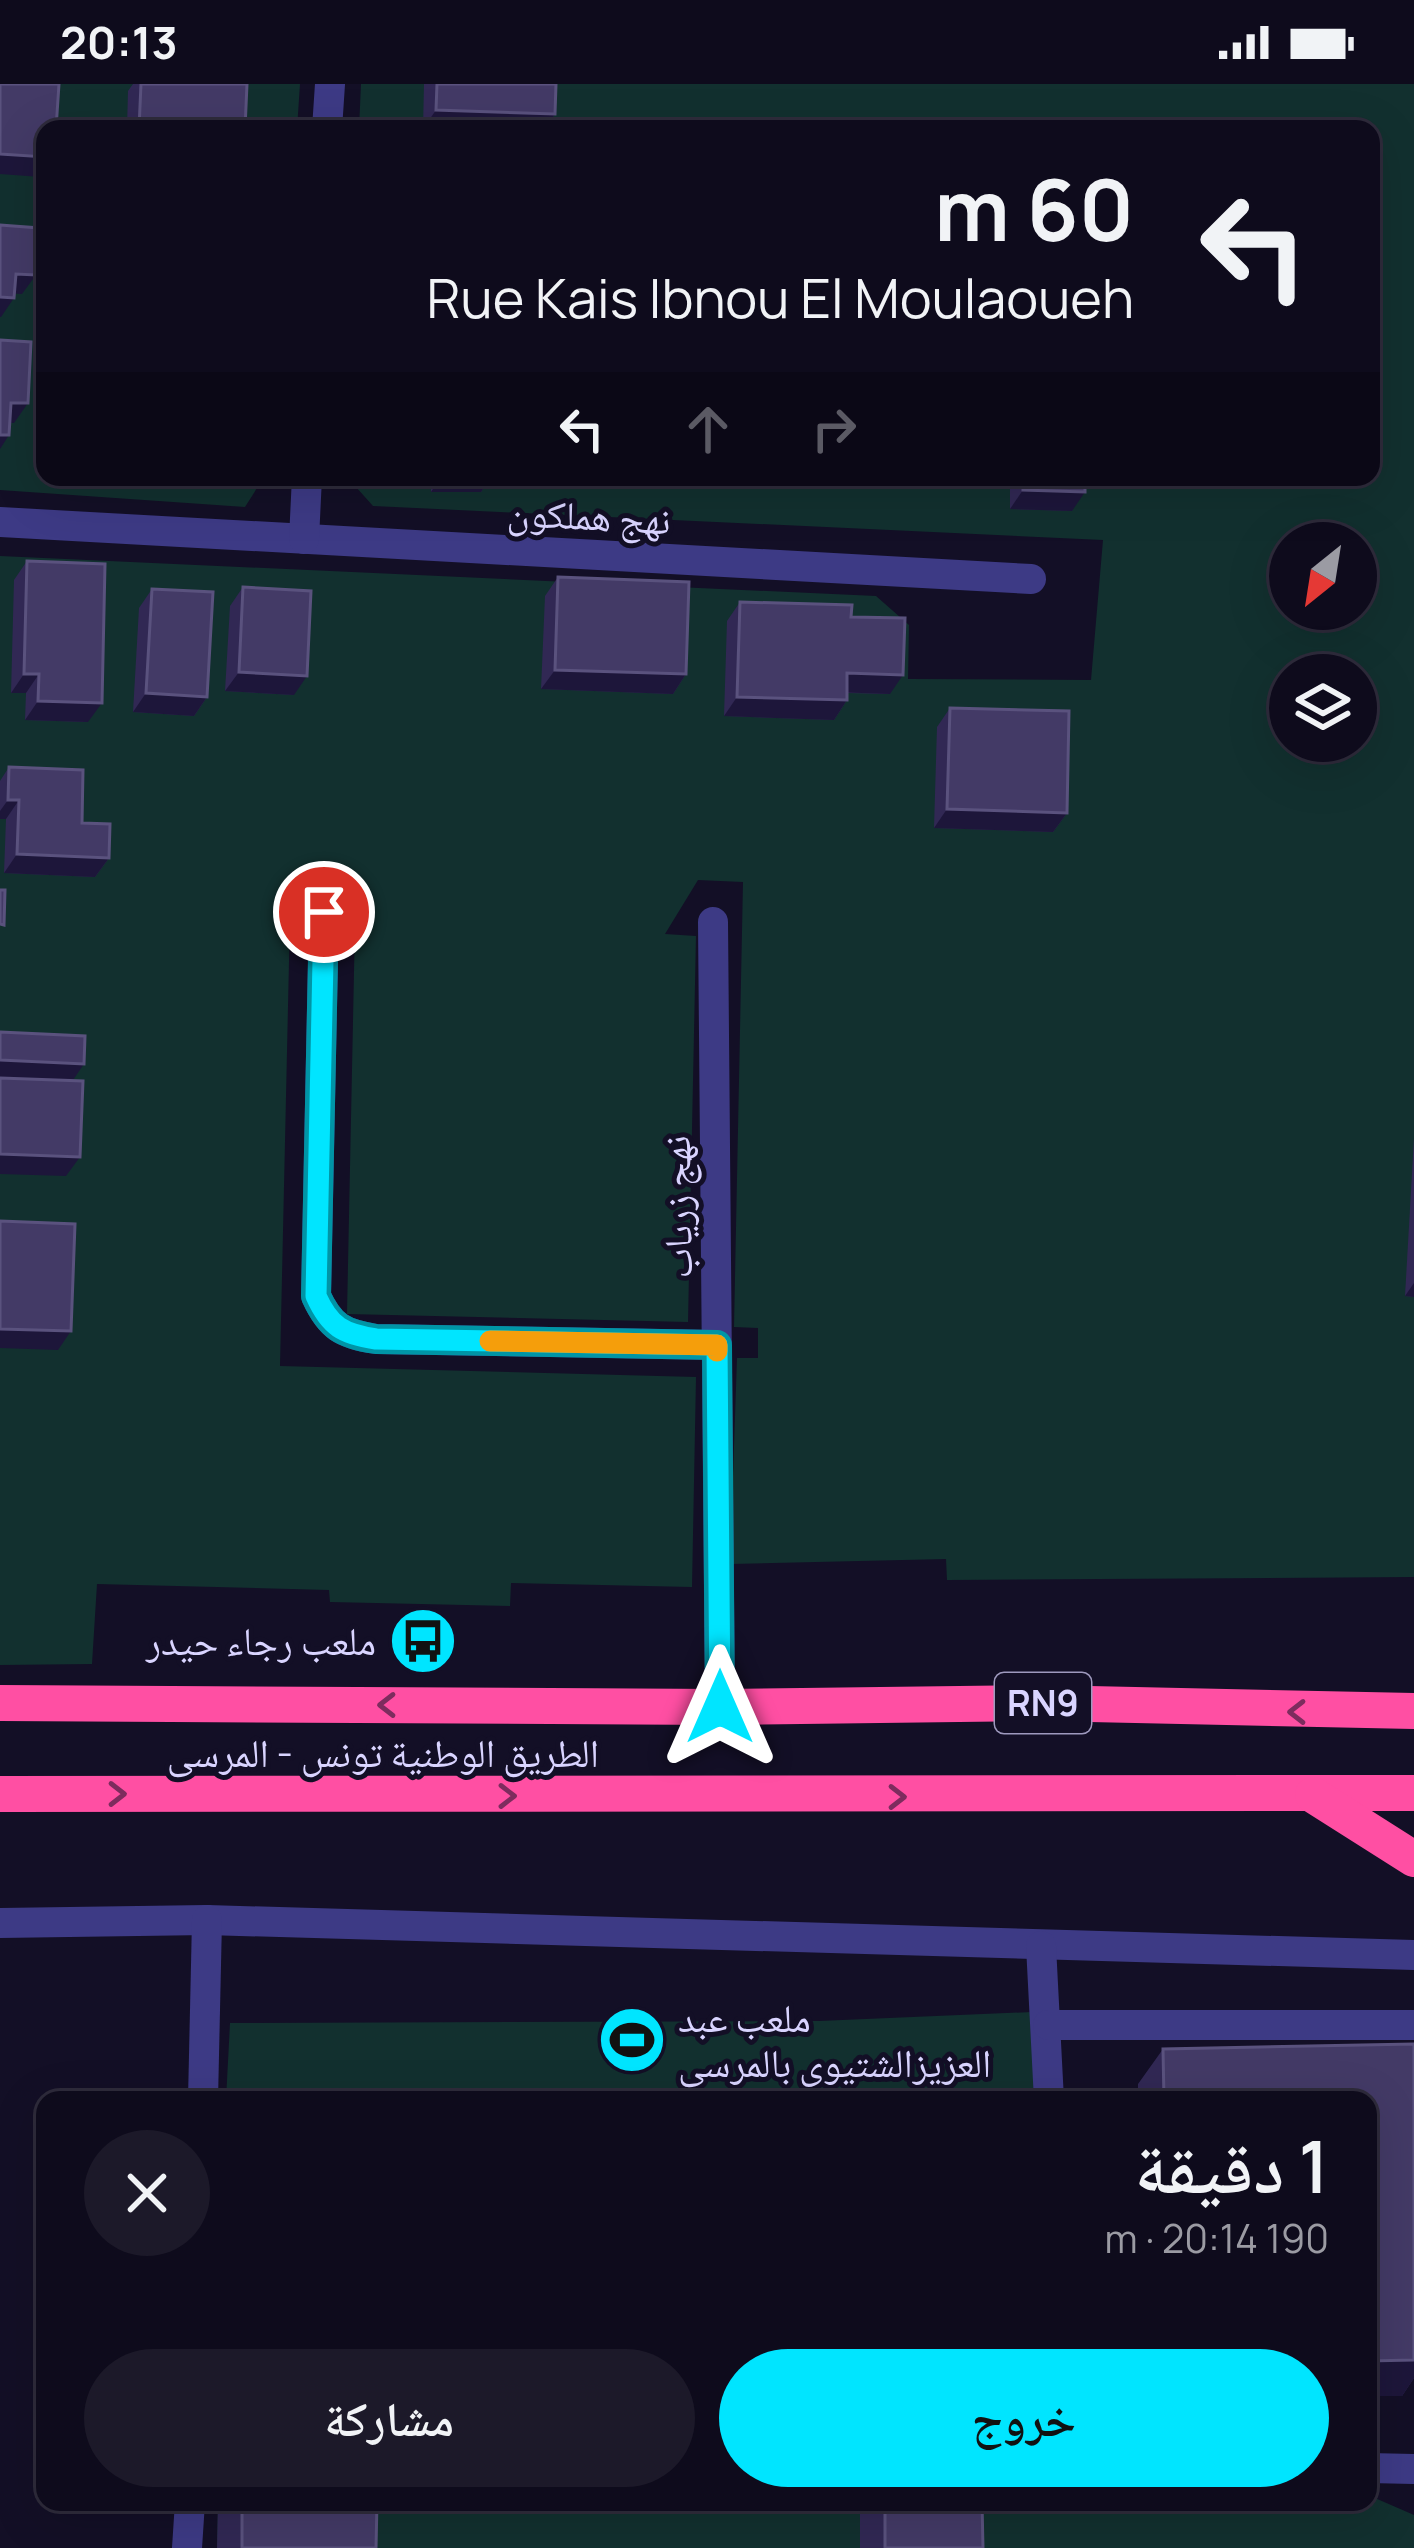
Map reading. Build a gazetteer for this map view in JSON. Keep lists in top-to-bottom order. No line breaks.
{"streets":{"highway":["RN9","الطريق الوطنية تونس - المرسى"],"street":["نهج هملكون","نهج زرياب"]},"crossings":[["نهج زرياب","الطريق الوطنية تونس - المرسى"]],"places":{"bus stop":["ملعب رجاء حيدر"],"sports":["ملعب عبد العزيزالشتيوي بالمرسى"]},"north":"bottom left","page":{"status":"20:13","turn":["60 m","Rue Kais Ibnou El Moulaoueh"],"heading":["1 دقيقة","190 m · 20:14"],"buttons":["خروج","مشاركة"]}}
